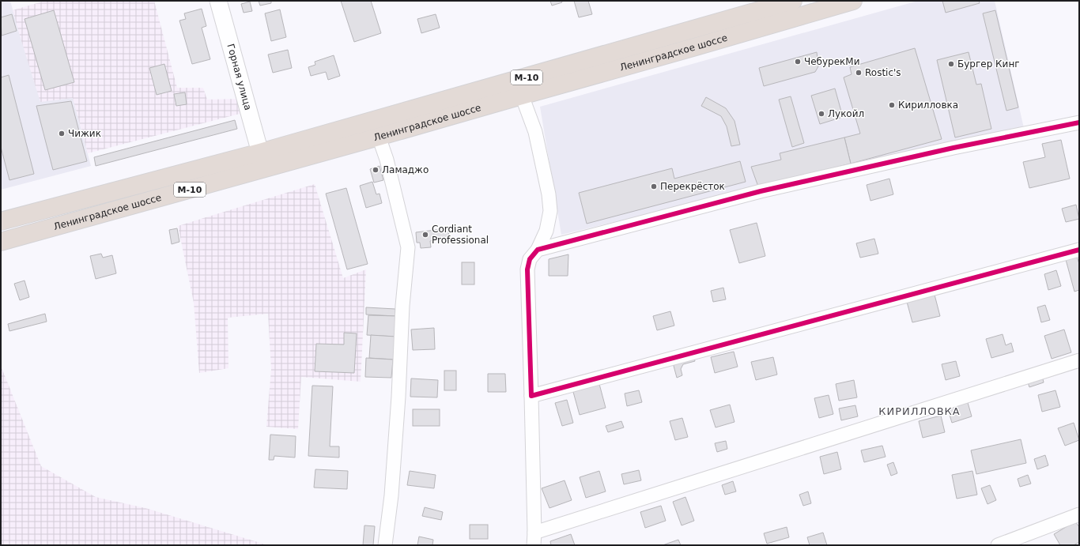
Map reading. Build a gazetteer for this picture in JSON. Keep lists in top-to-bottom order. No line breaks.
{"streets":{"highway":["Ленинградское шоссе","М-10"],"street":["Горная улица"]},"crossings":[["Ленинградское шоссе","Горная улица"]],"districts":["КИРИЛЛОВКА"],"places":["ЧебурекМи","Бургер Кинг","Rostic's","Кирилловка","Лукойл","Чижик","Ламаджо","Перекрёсток","Cordiant Professional"]}
